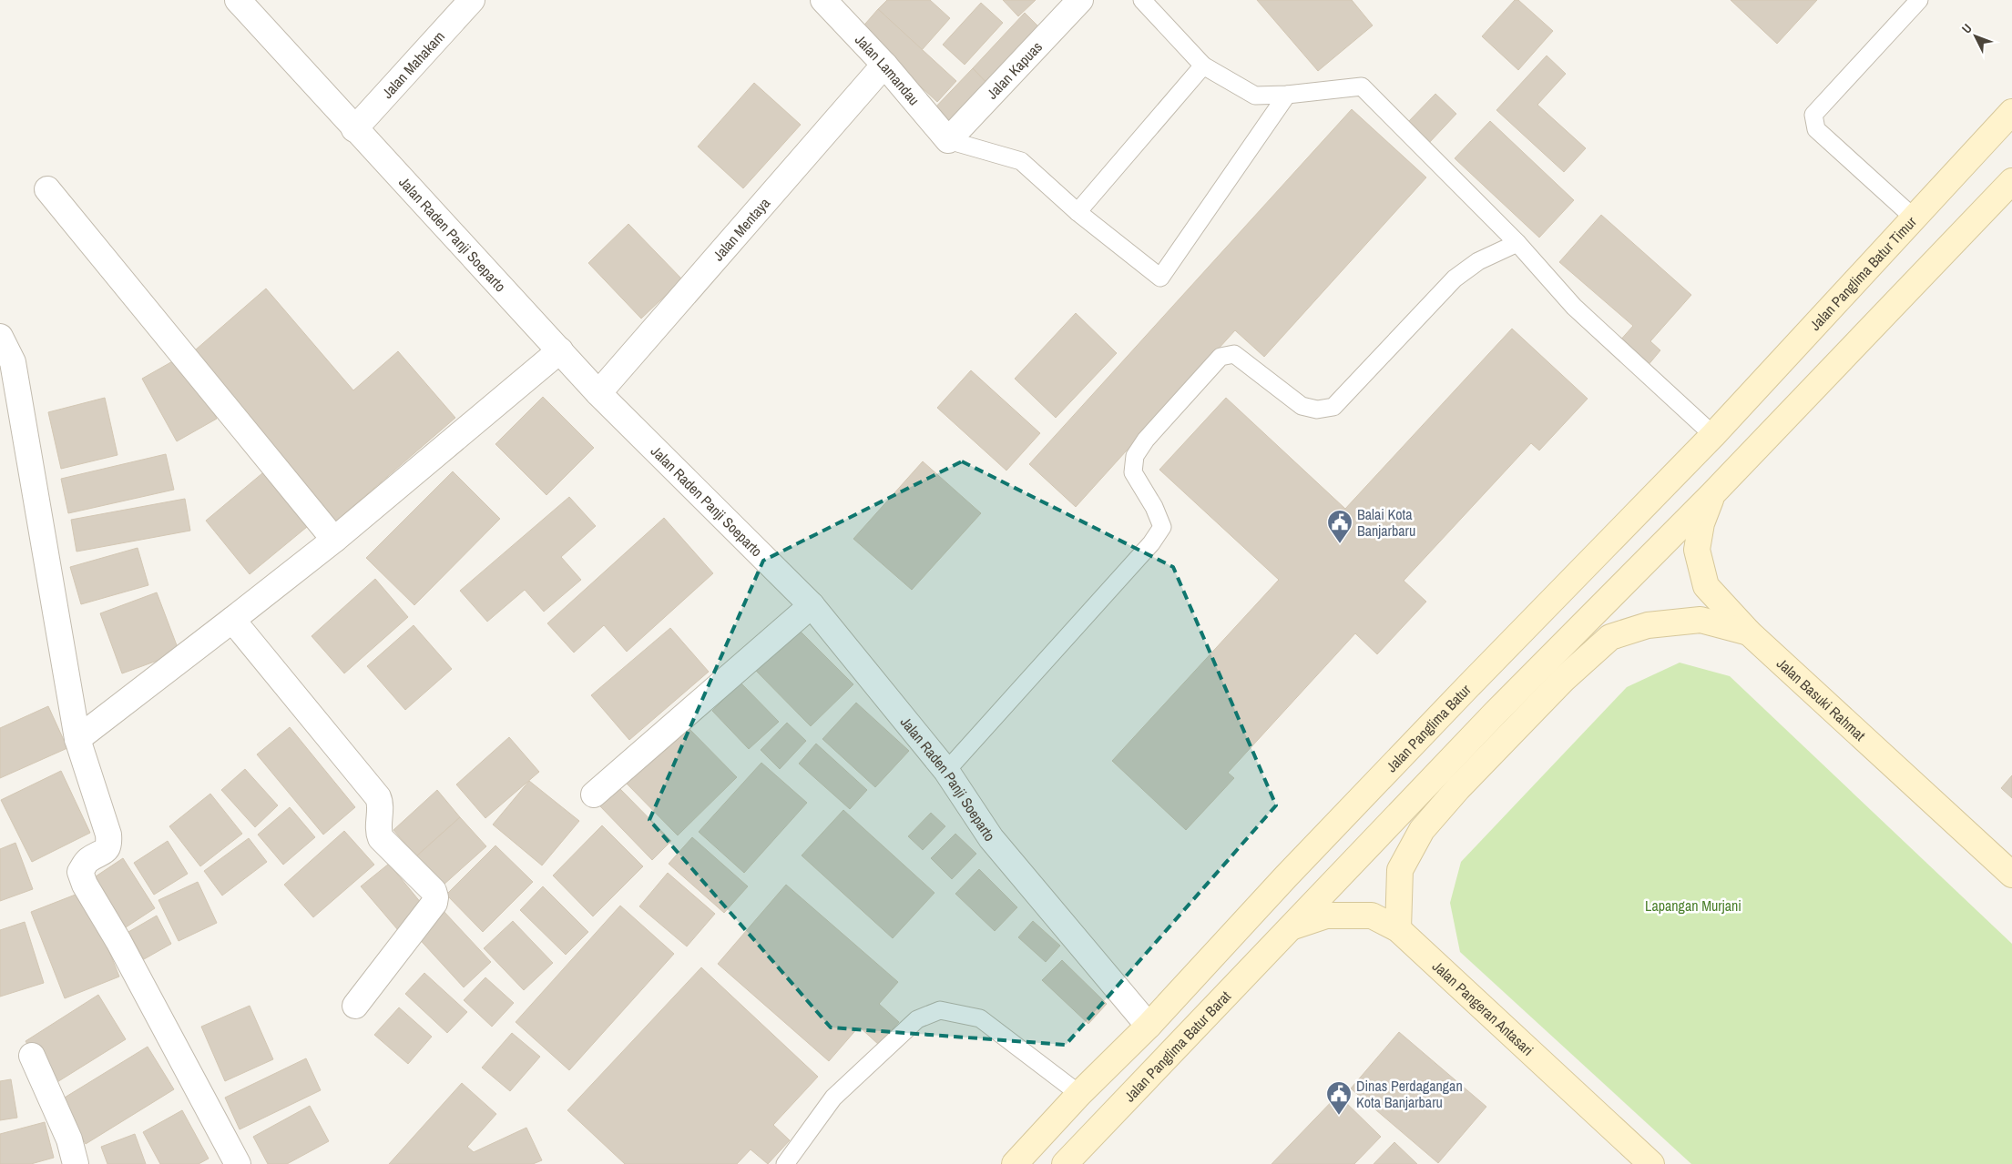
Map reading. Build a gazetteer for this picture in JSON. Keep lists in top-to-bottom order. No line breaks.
{"streets":{"main road":["Jalan Panglima Batur Timur","Jalan Basuki Rahmat","Jalan Panglima Batur","Jalan Pangeran Antasari","Jalan Panglima Batur Barat"],"street":["Jalan Mahakam","Jalan Lamandau","Jalan Kapuas","Jalan Mentaya","Jalan Raden Panji Soeparto"]},"crossings":[["Jalan Mahakam","Jalan Raden Panji Soeparto"],["Jalan Lamandau","Jalan Kapuas"],["Jalan Lamandau","Jalan Mentaya"],["Jalan Mentaya","Jalan Raden Panji Soeparto"],["Jalan Raden Panji Soeparto","Jalan Panglima Batur"],["Jalan Panglima Batur Timur","Jalan Panglima Batur"],["Jalan Pangeran Antasari","Jalan Panglima Batur Barat"]],"parks":["Lapangan Murjani"],"places":{"public building":["Balai Kota Banjarbaru","Dinas Perdagangan Kota Banjarbaru"]},"north":"top left"}
